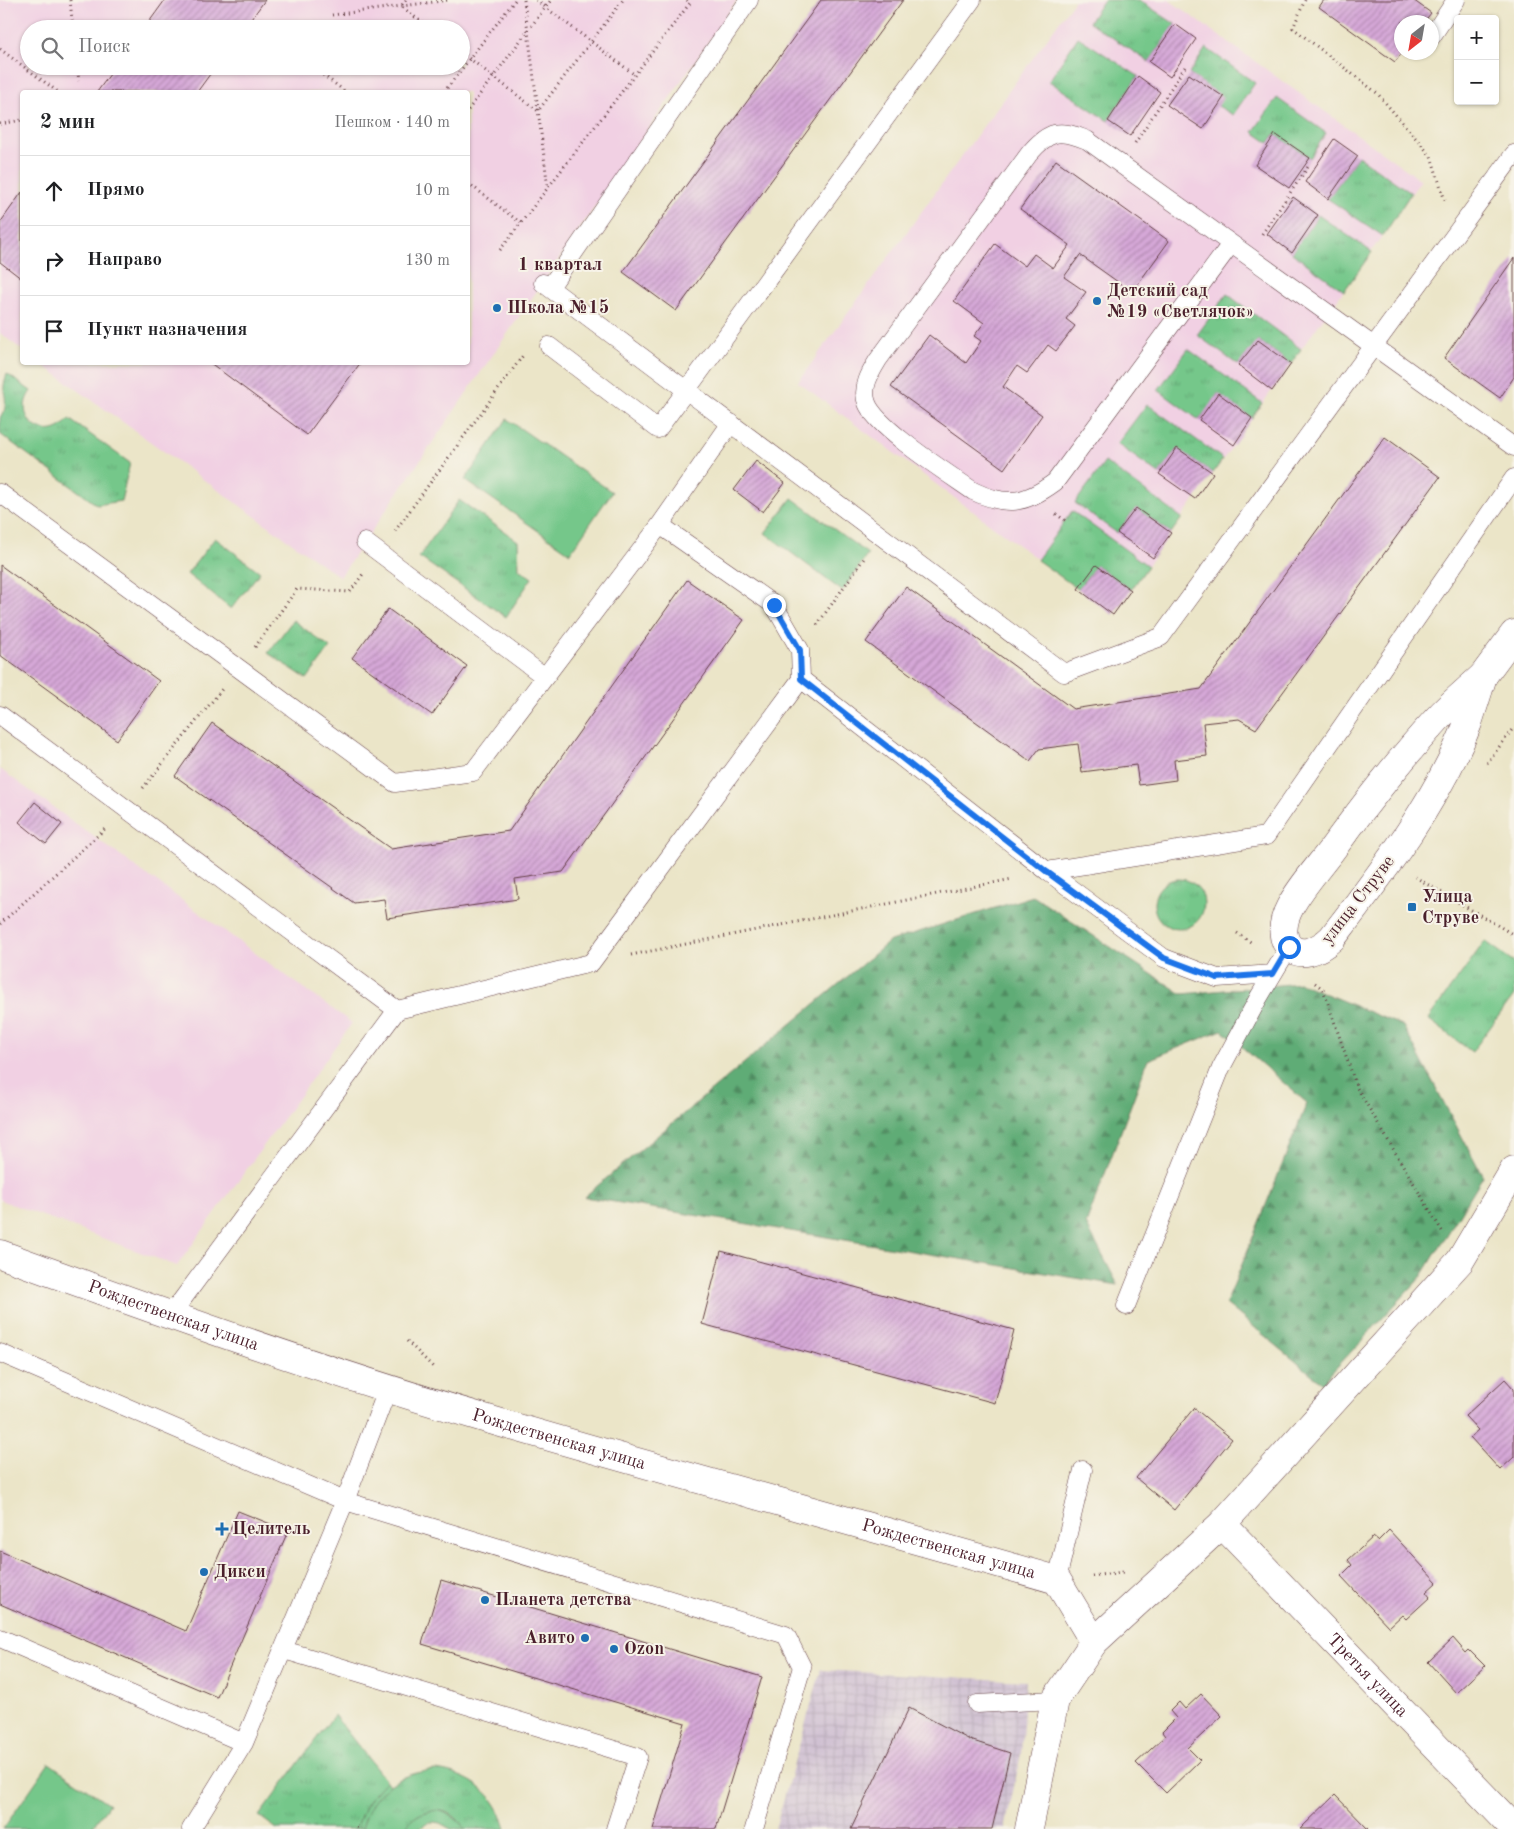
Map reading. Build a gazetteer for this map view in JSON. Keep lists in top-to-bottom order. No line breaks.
{"streets":{"street":["улица Струве","Рождественская улица","Третья улица"]},"districts":["1 квартал"],"places":{"other":["Детский сад №19 «Светлячок»","Школа №15","Дикси","Планета детства","Авито","Ozon"],"transit":["Улица Струве"],"health":["Целитель"]},"north":"bottom left","page":{"map_buttons":["+","−"],"search":"Поиск","heading":["2 мин","Пешком · 140 m"],"list":[["Прямо","10 m"],["Направо","130 m"],"Пункт назначения"]}}
